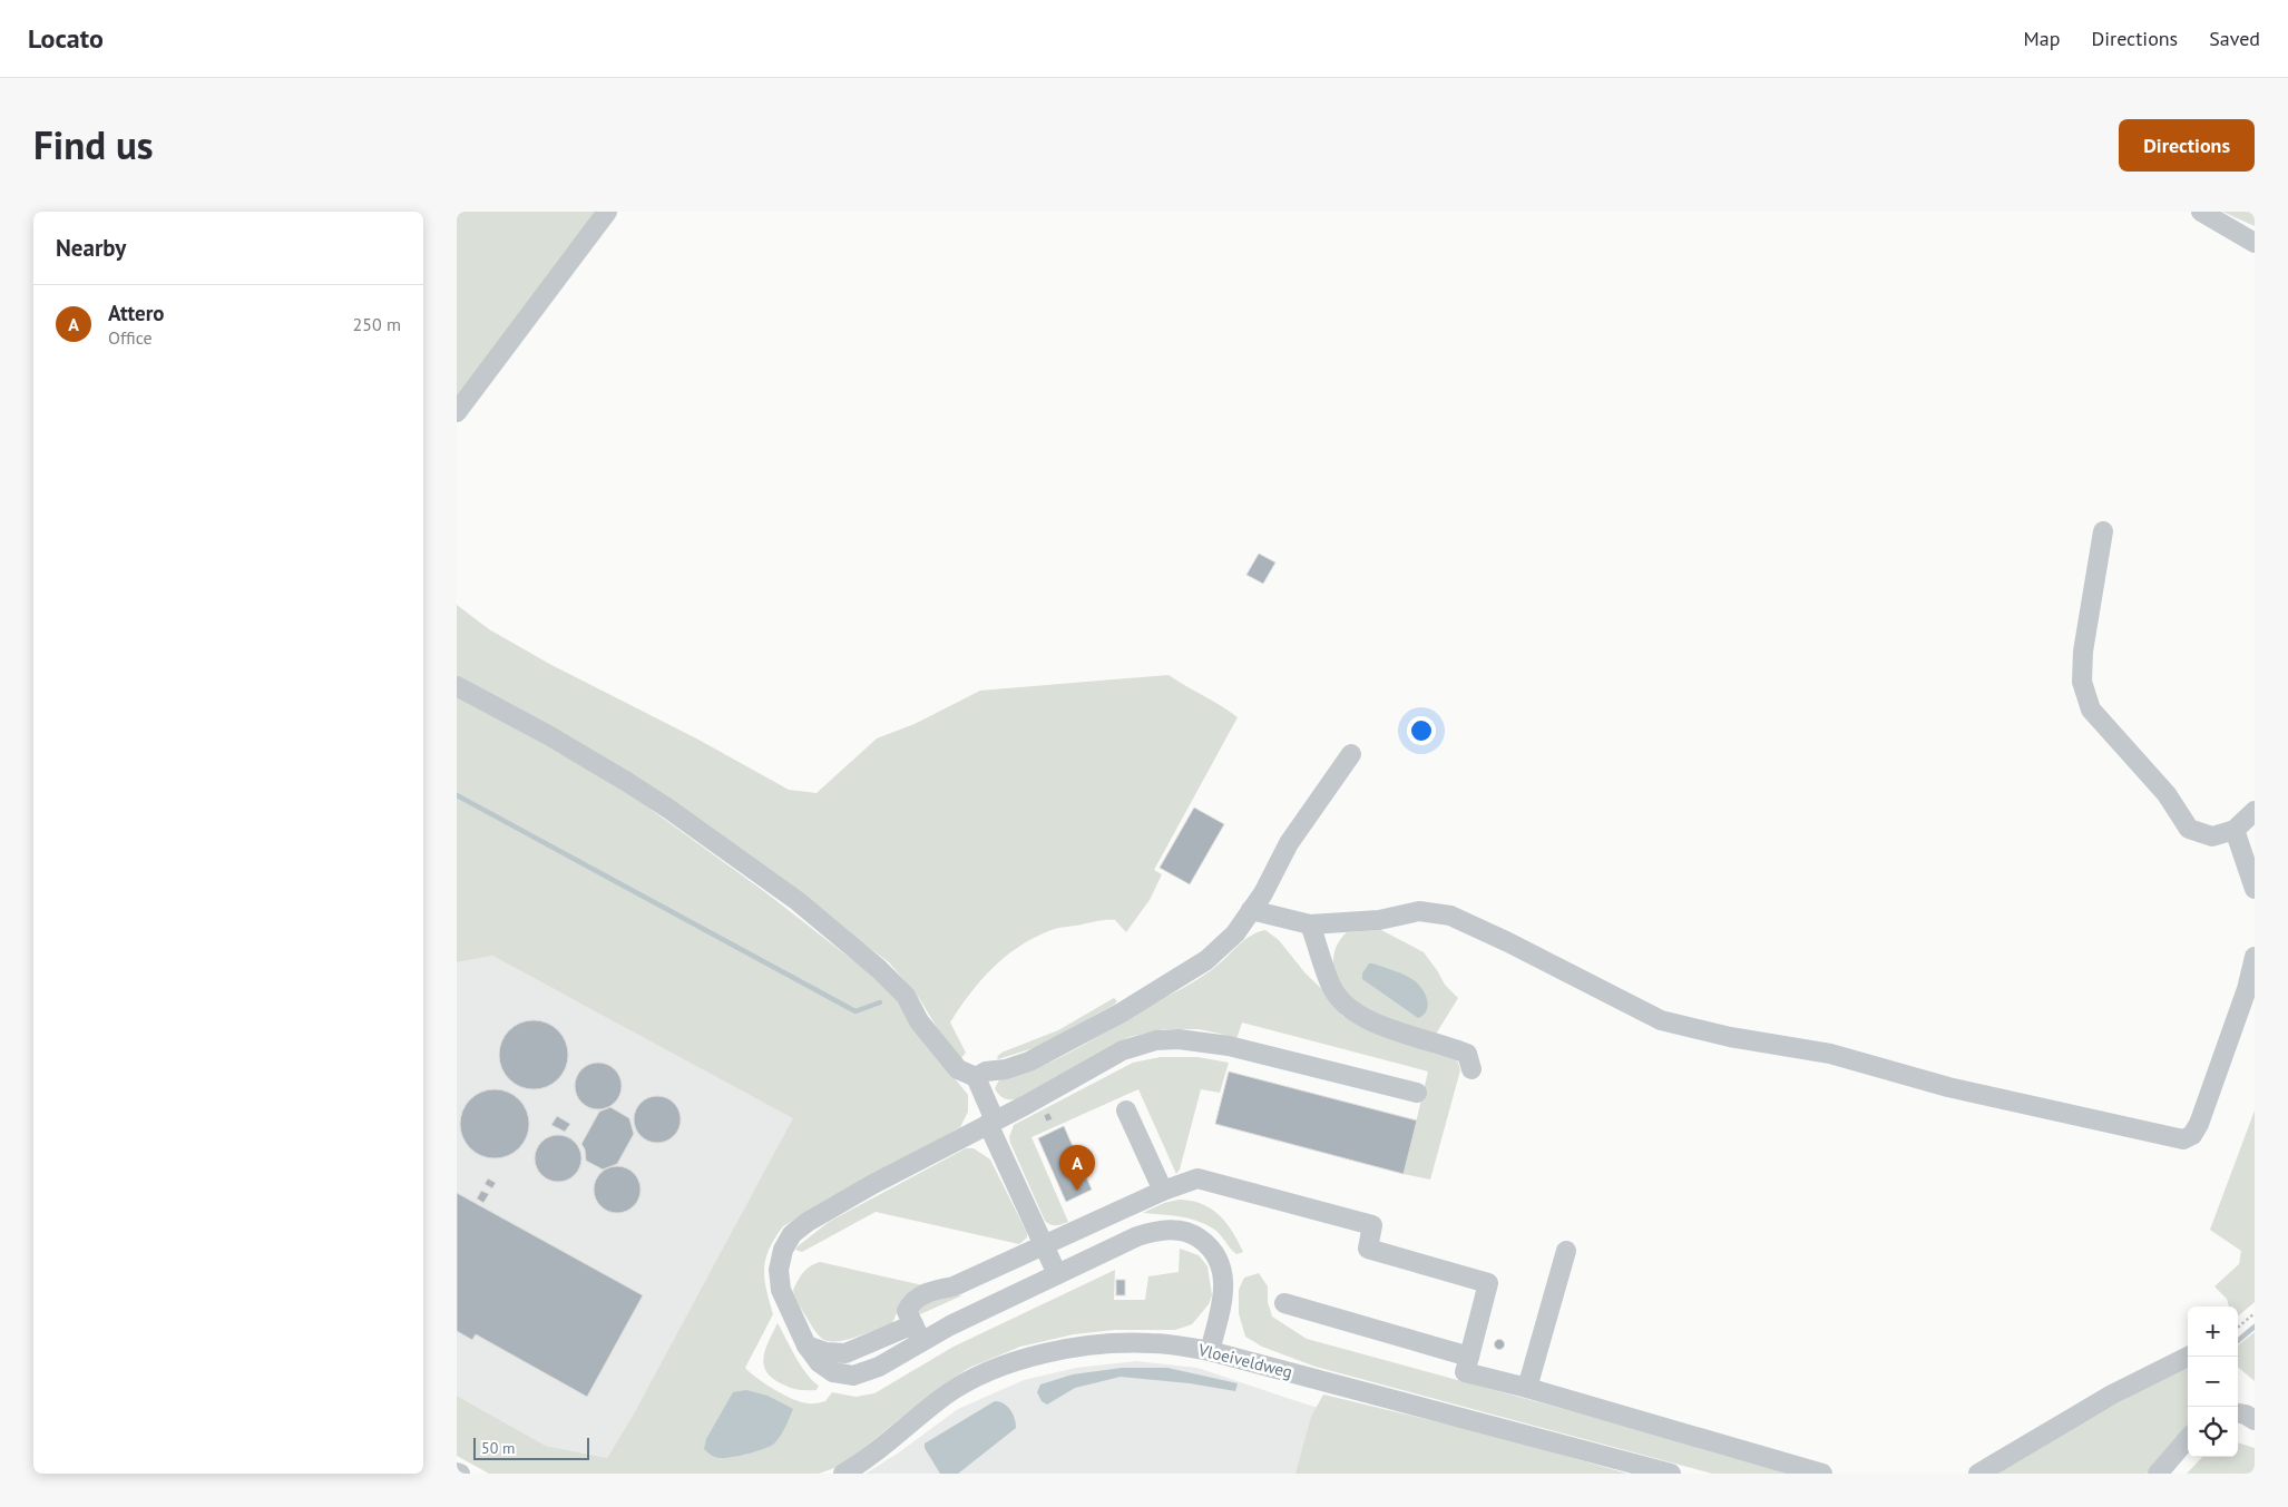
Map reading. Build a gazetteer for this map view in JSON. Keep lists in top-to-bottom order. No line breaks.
{"streets":{"street":["Vloeiveldweg"]},"scale_bar":"50 m","page":{"header":"Locato","nav":["Map","Directions","Saved"],"title":"Find us","buttons":"Directions","heading":"Nearby","list":[{"mark":"A","name":"Attero","note":"Office","value":"250 m"}],"pins":"A","map_buttons":["+","−"],"scale":"50 m"}}
